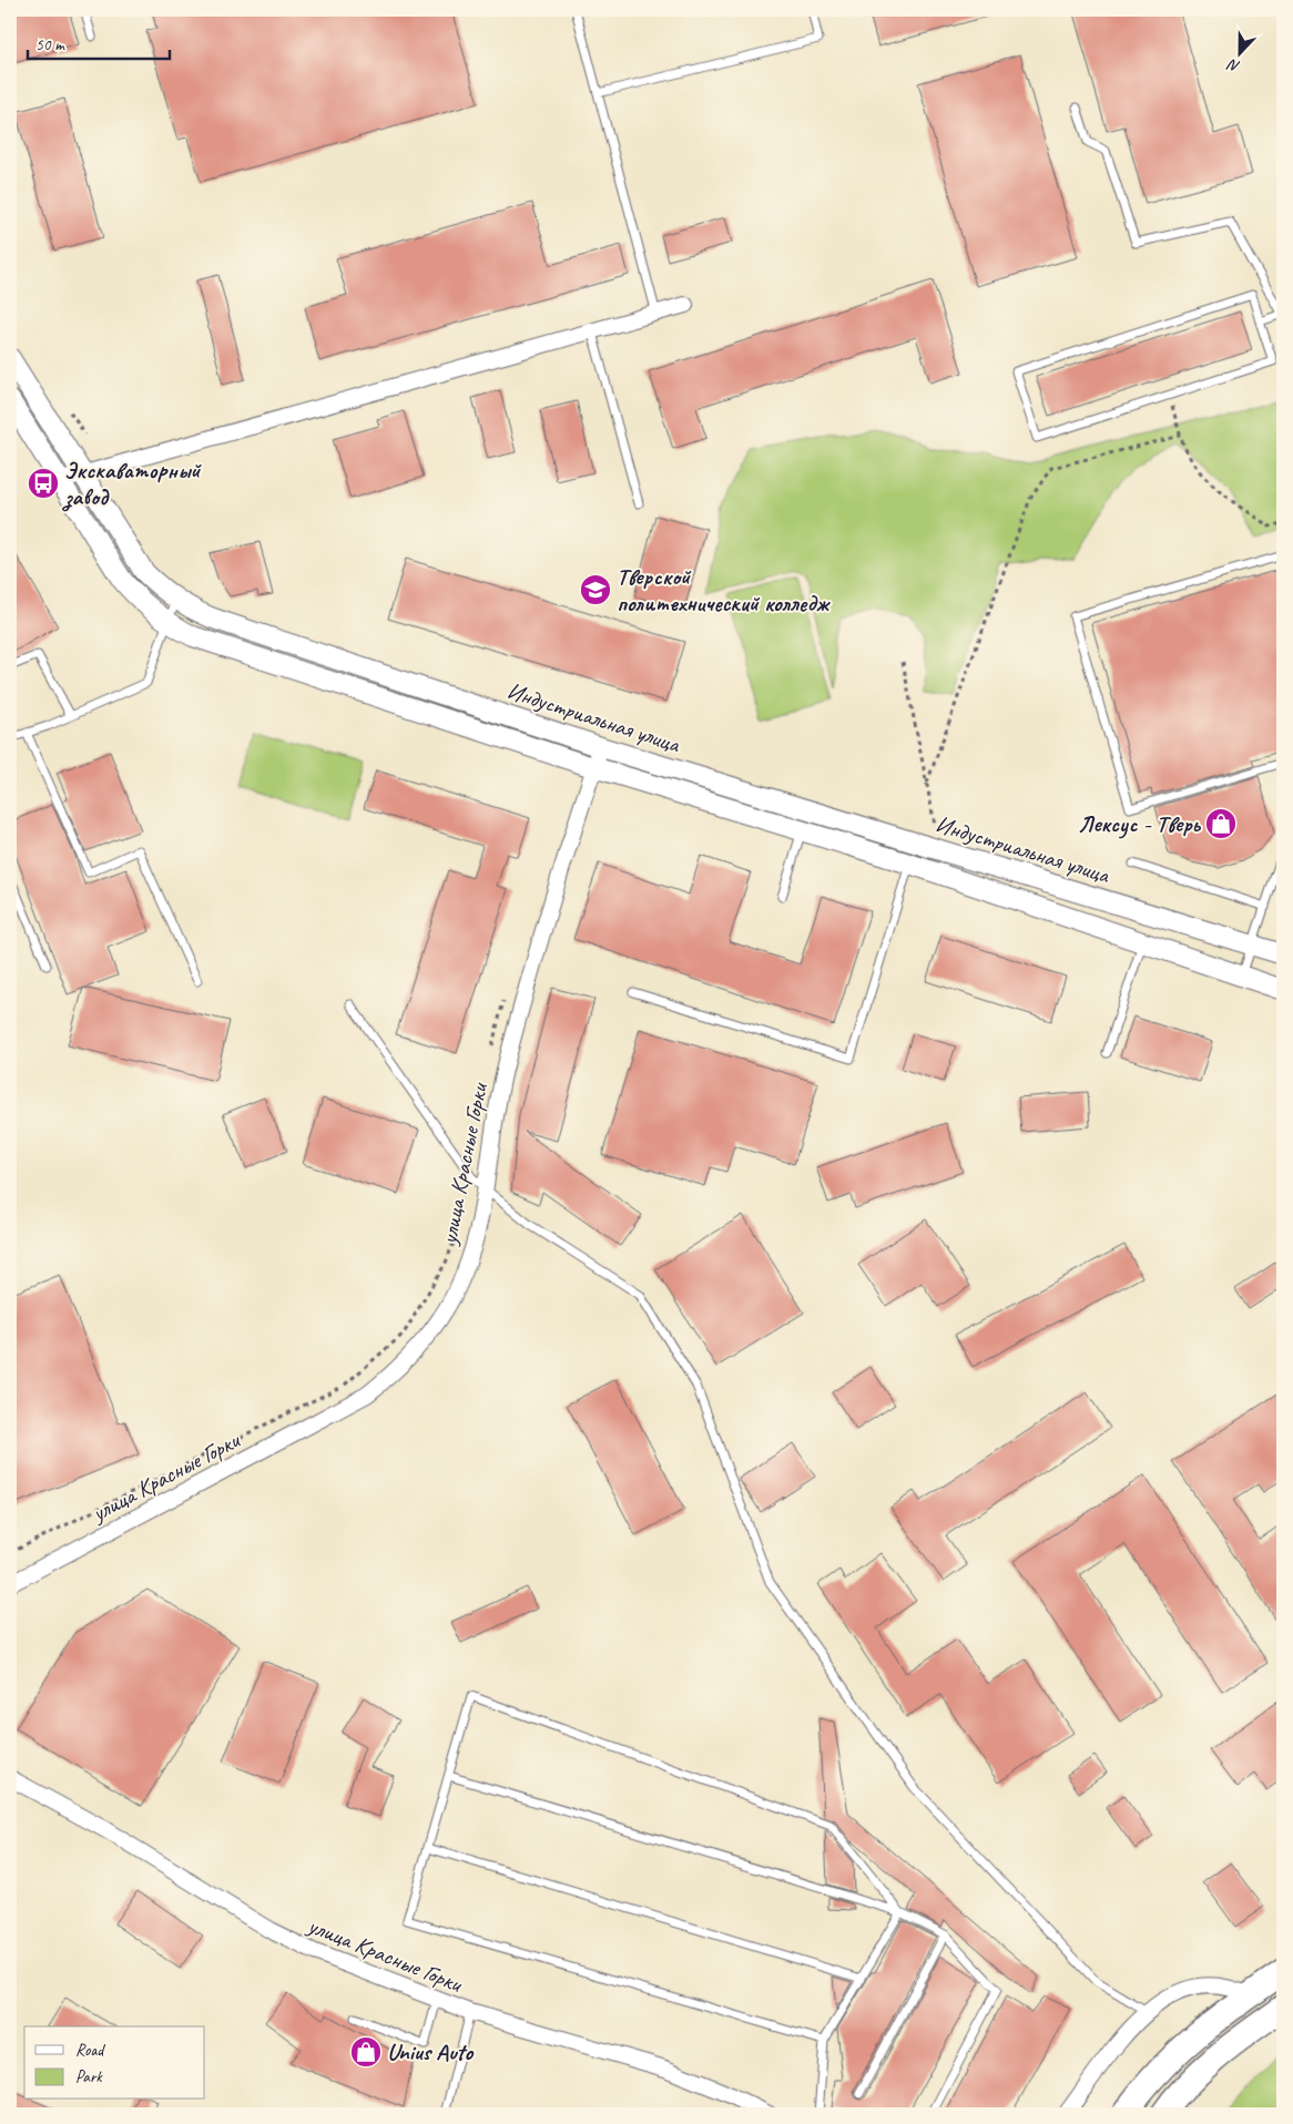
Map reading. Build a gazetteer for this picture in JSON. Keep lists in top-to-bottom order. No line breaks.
{"streets":{"street":["Индустриальная улица","улица Красные Горки"]},"crossings":[["Индустриальная улица","улица Красные Горки"]],"places":{"bus stop":["Экскаваторный завод"],"school or university":["Тверской политехнический колледж"],"shop":["Лексус - Тверь","Unius Auto"]},"legend":["Road","Park"],"scale_bar":"50 m","north":"bottom"}
